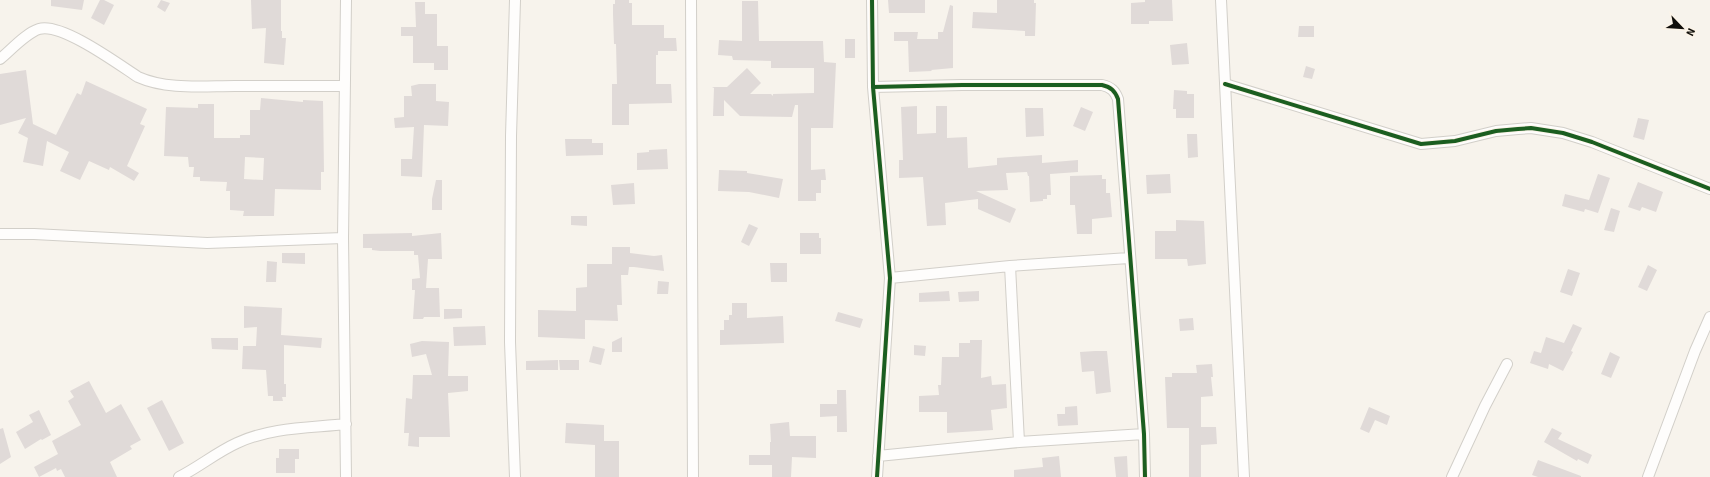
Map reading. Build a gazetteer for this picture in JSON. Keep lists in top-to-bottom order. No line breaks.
{"north":"bottom right"}
